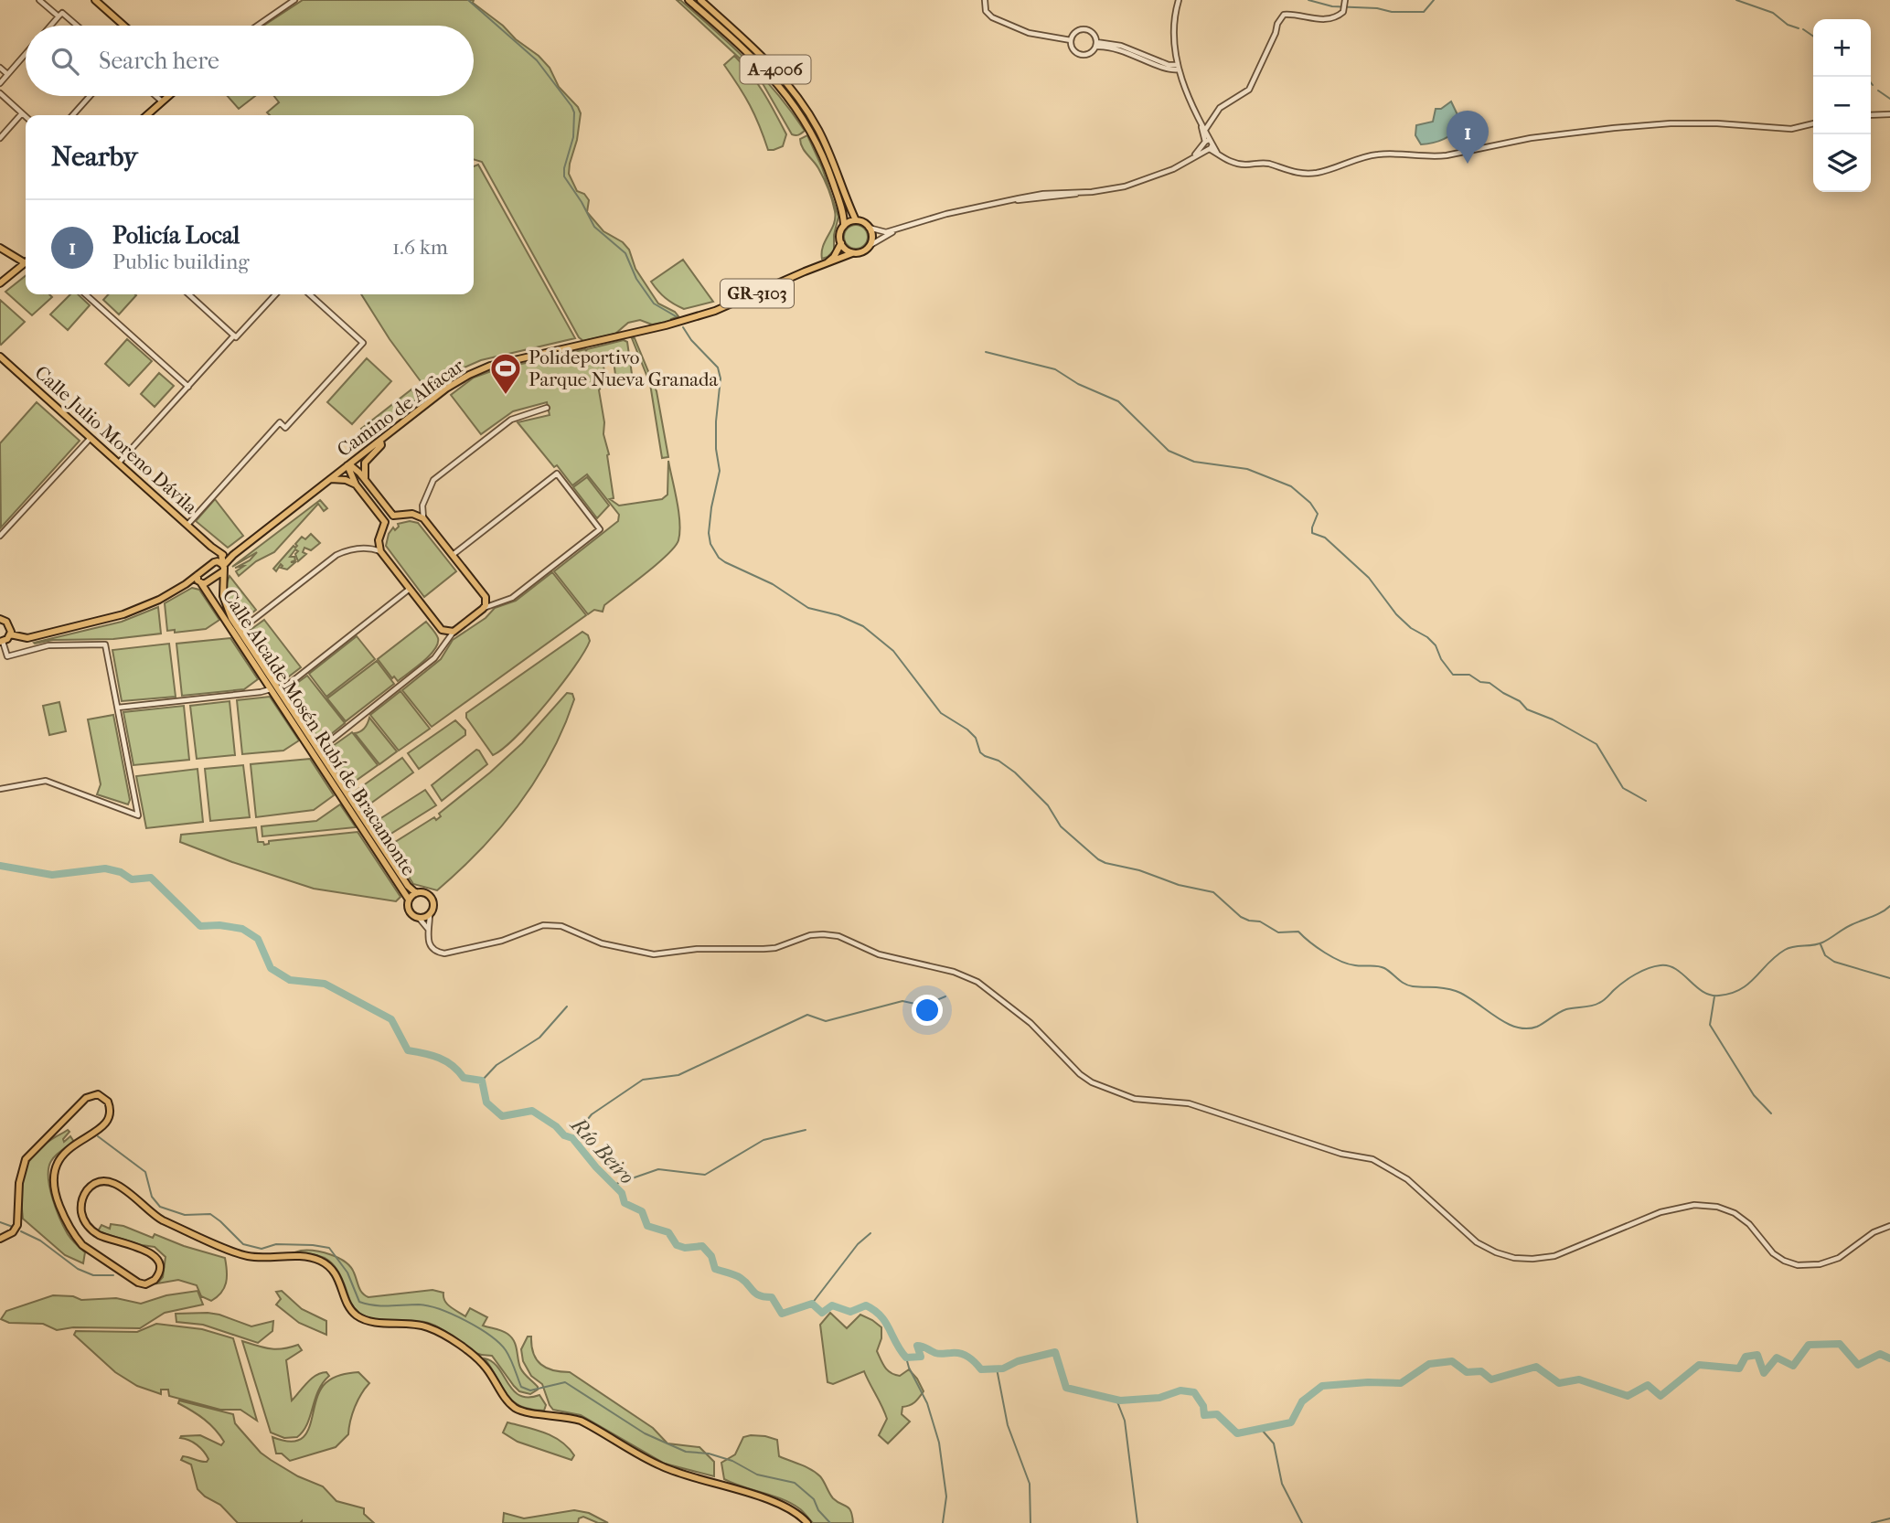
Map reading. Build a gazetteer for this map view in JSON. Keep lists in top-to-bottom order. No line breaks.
{"streets":{"main road":["A-4006","GR-3103","Camino de Alfacar","Calle Julio Moreno Dávila","Calle Alcalde Mosén Rubí de Bracamonte"]},"crossings":[["A-4006","GR-3103"],["GR-3103","Camino de Alfacar"],["Camino de Alfacar","Calle Julio Moreno Dávila"],["Camino de Alfacar","Calle Alcalde Mosén Rubí de Bracamonte"],["Calle Julio Moreno Dávila","Calle Alcalde Mosén Rubí de Bracamonte"]],"water":["Río Beiro"],"places":{"sports":["Polideportivo Parque Nueva Granada"]},"page":{"map_buttons":["+","−"],"search":"Search here","pins":"1","heading":"Nearby","list":[{"mark":"1","name":"Policía Local","note":"Public building","value":"1.6 km"}]}}
